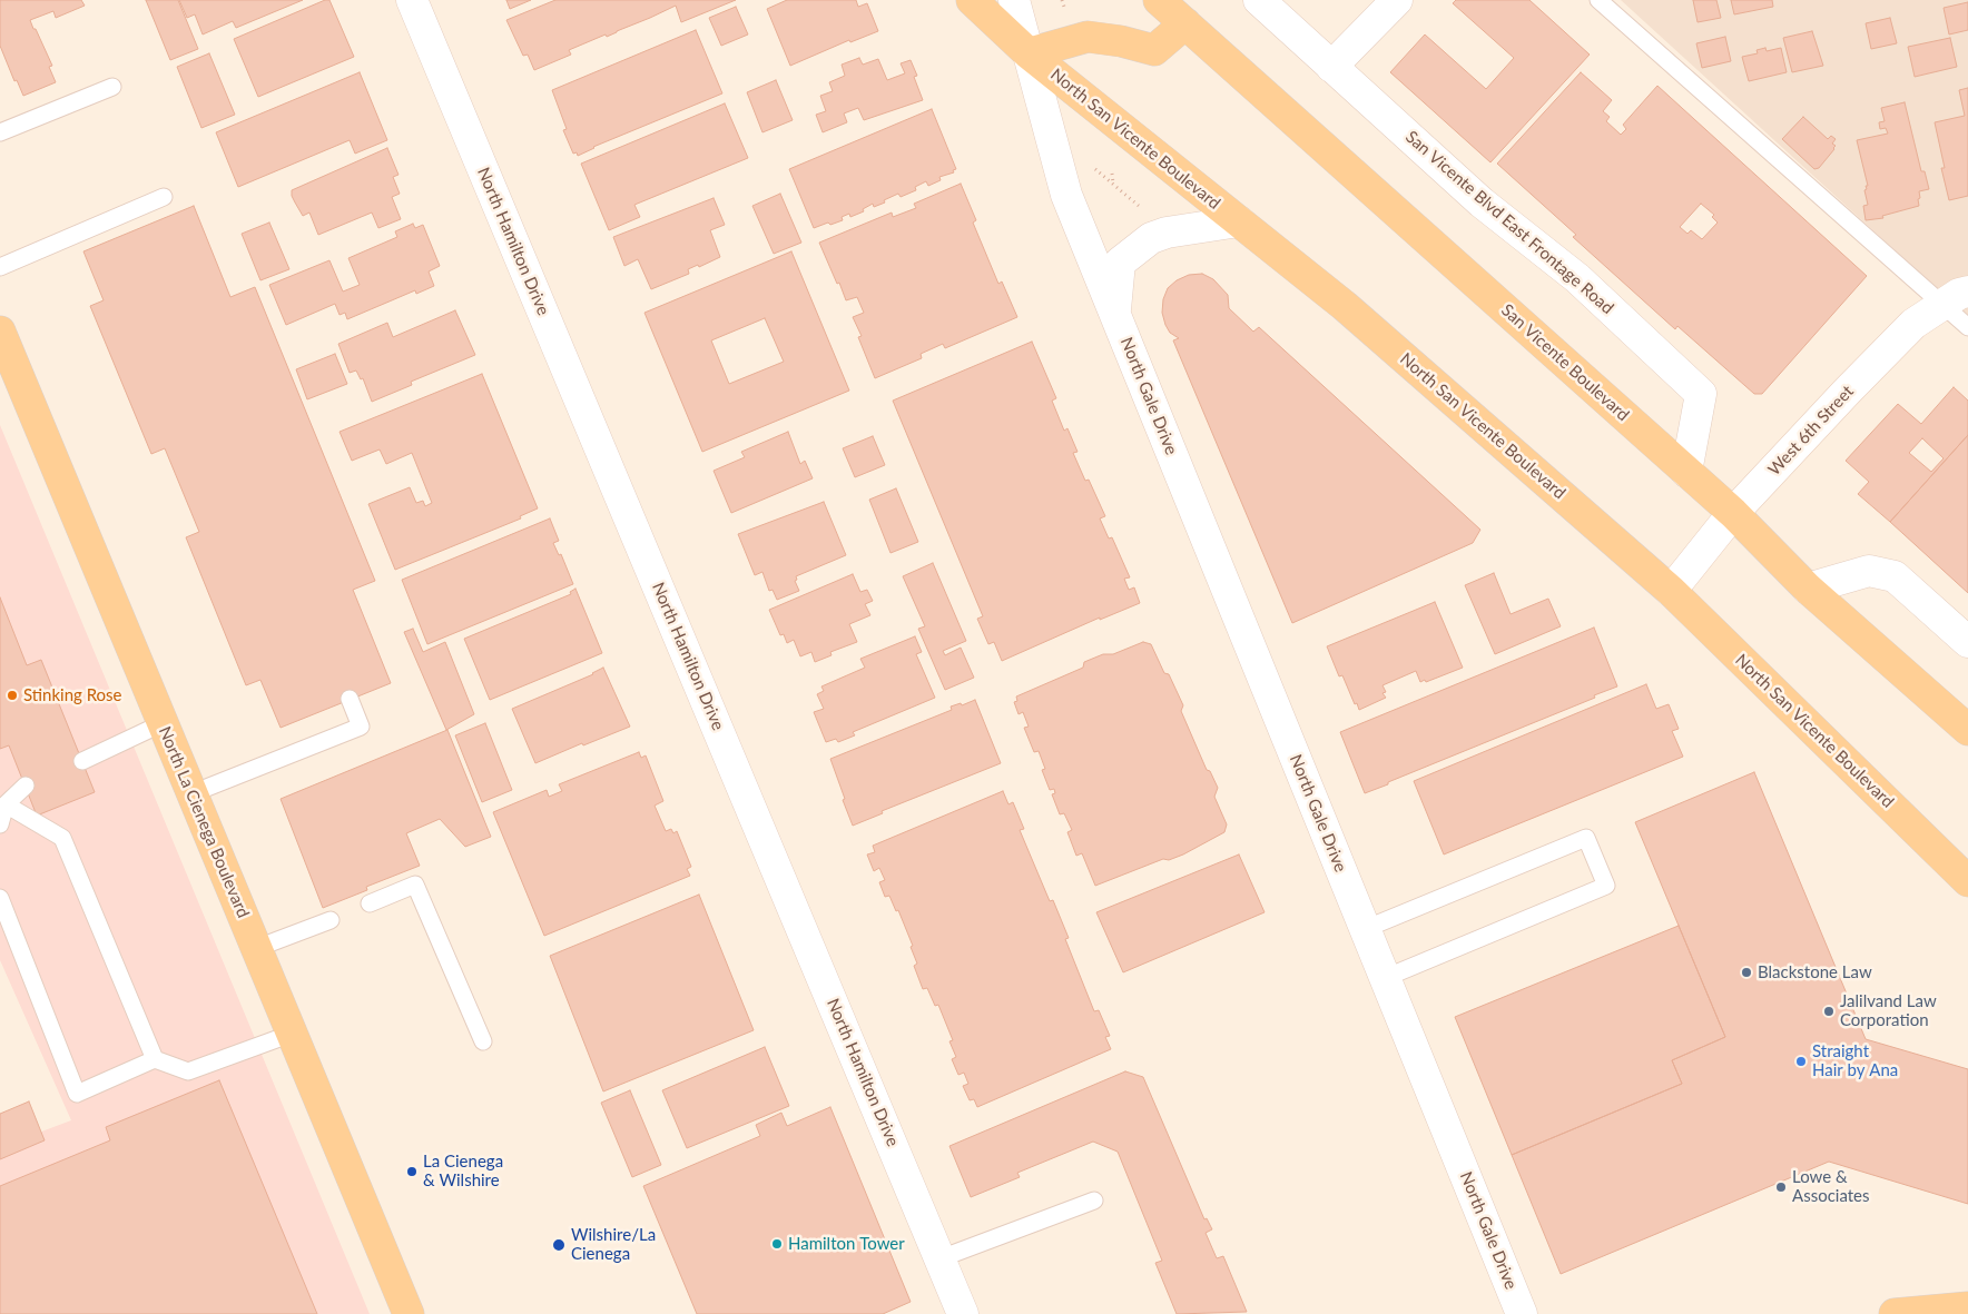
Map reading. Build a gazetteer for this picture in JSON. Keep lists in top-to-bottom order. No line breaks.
{"streets":{"main road":["North San Vicente Boulevard","San Vicente Boulevard","North La Cienega Boulevard"],"street":["San Vicente Blvd East Frontage Road","North Hamilton Drive","North Gale Drive","West 6th Street"]},"crossings":[["North San Vicente Boulevard","North Gale Drive"],["North San Vicente Boulevard","West 6th Street"],["San Vicente Blvd East Frontage Road","San Vicente Boulevard"],["San Vicente Boulevard","West 6th Street"]],"places":["Stinking Rose","Blackstone Law","Jalilvand Law Corporation","Straight Hair by Ana","La Cienega & Wilshire","Lowe & Associates","Hamilton Tower","Wilshire/La Cienega"]}
